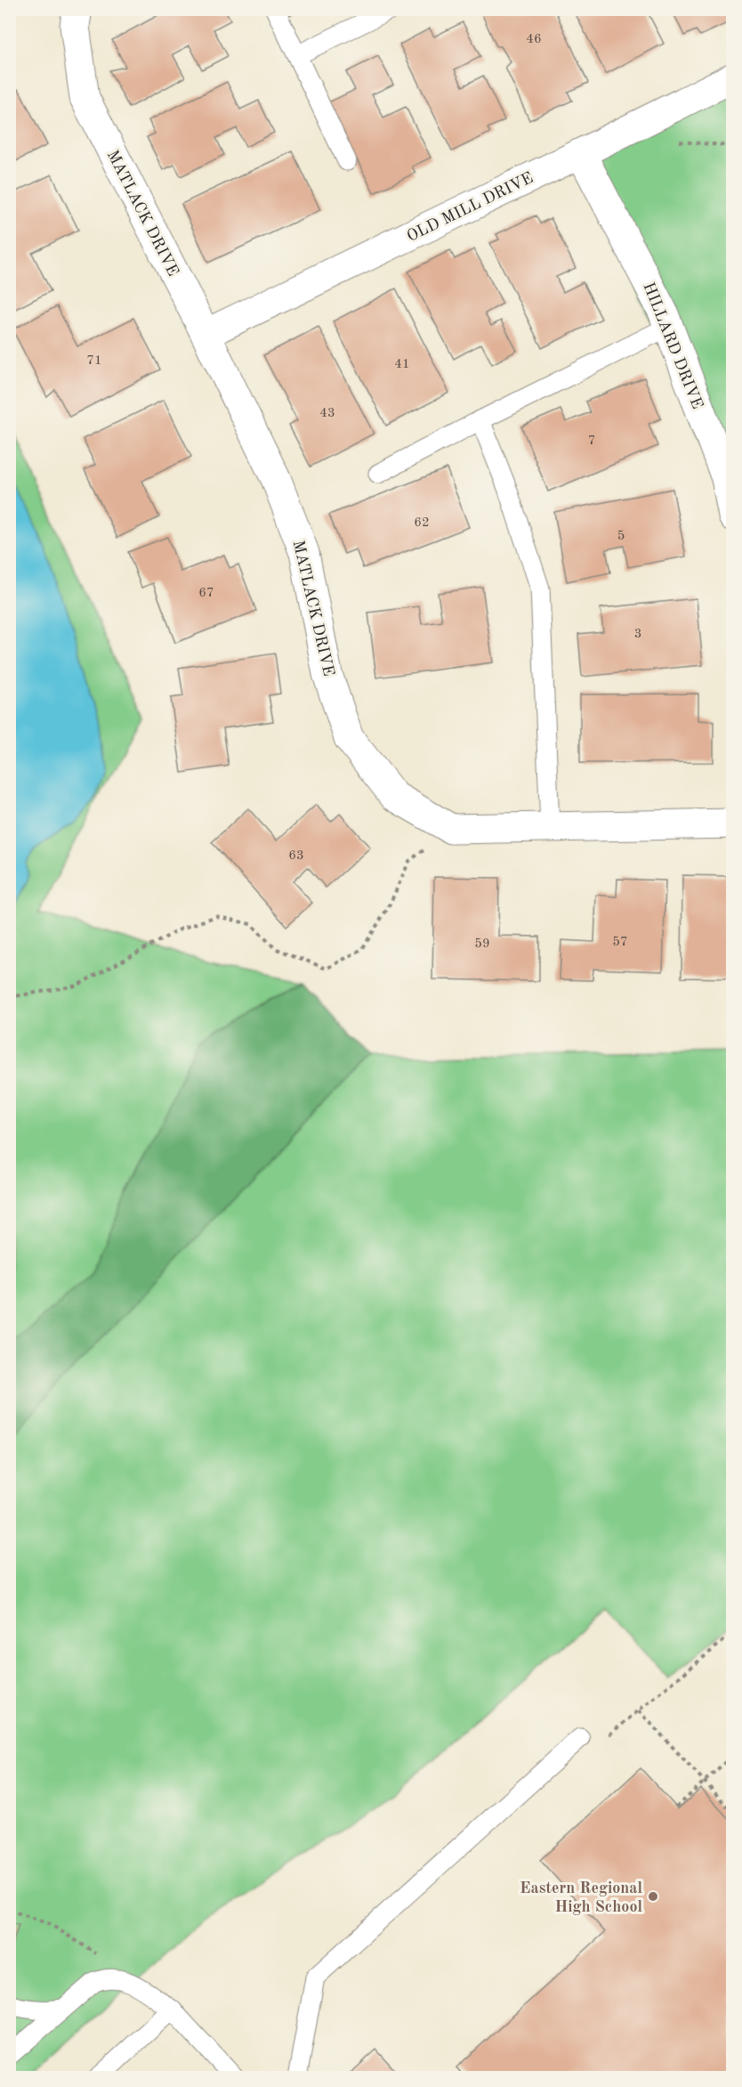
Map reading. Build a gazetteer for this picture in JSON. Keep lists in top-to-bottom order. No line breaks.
{"streets":{"street":["OLD MILL DRIVE","MATLACK DRIVE","HILLARD DRIVE"]},"crossings":[["OLD MILL DRIVE","MATLACK DRIVE"],["OLD MILL DRIVE","HILLARD DRIVE"]],"places":["Eastern Regional High School"],"house_numbers":["46","71","41","43","7","62","5","67","3","63","57","59"]}
